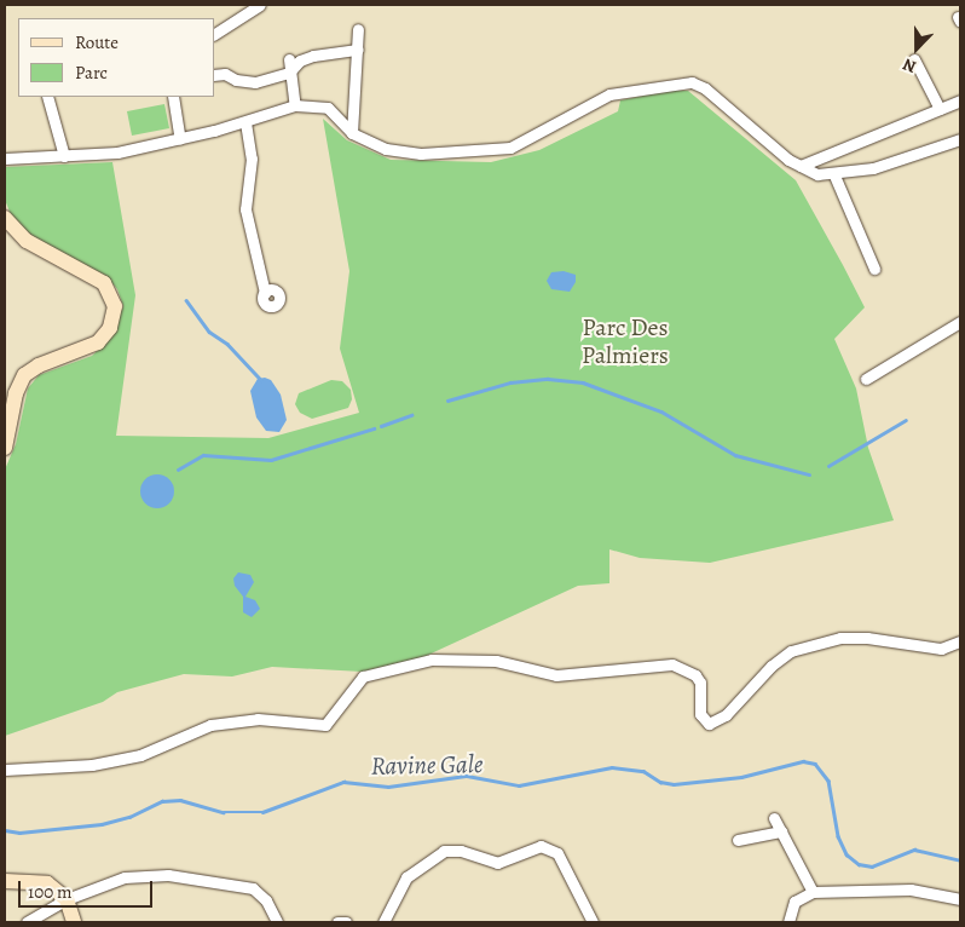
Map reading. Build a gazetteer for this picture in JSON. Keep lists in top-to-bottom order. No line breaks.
{"water":["Ravine Gale"],"parks":["Parc Des Palmiers"],"legend":["Route","Parc"],"scale_bar":"100 m","north":"bottom"}
